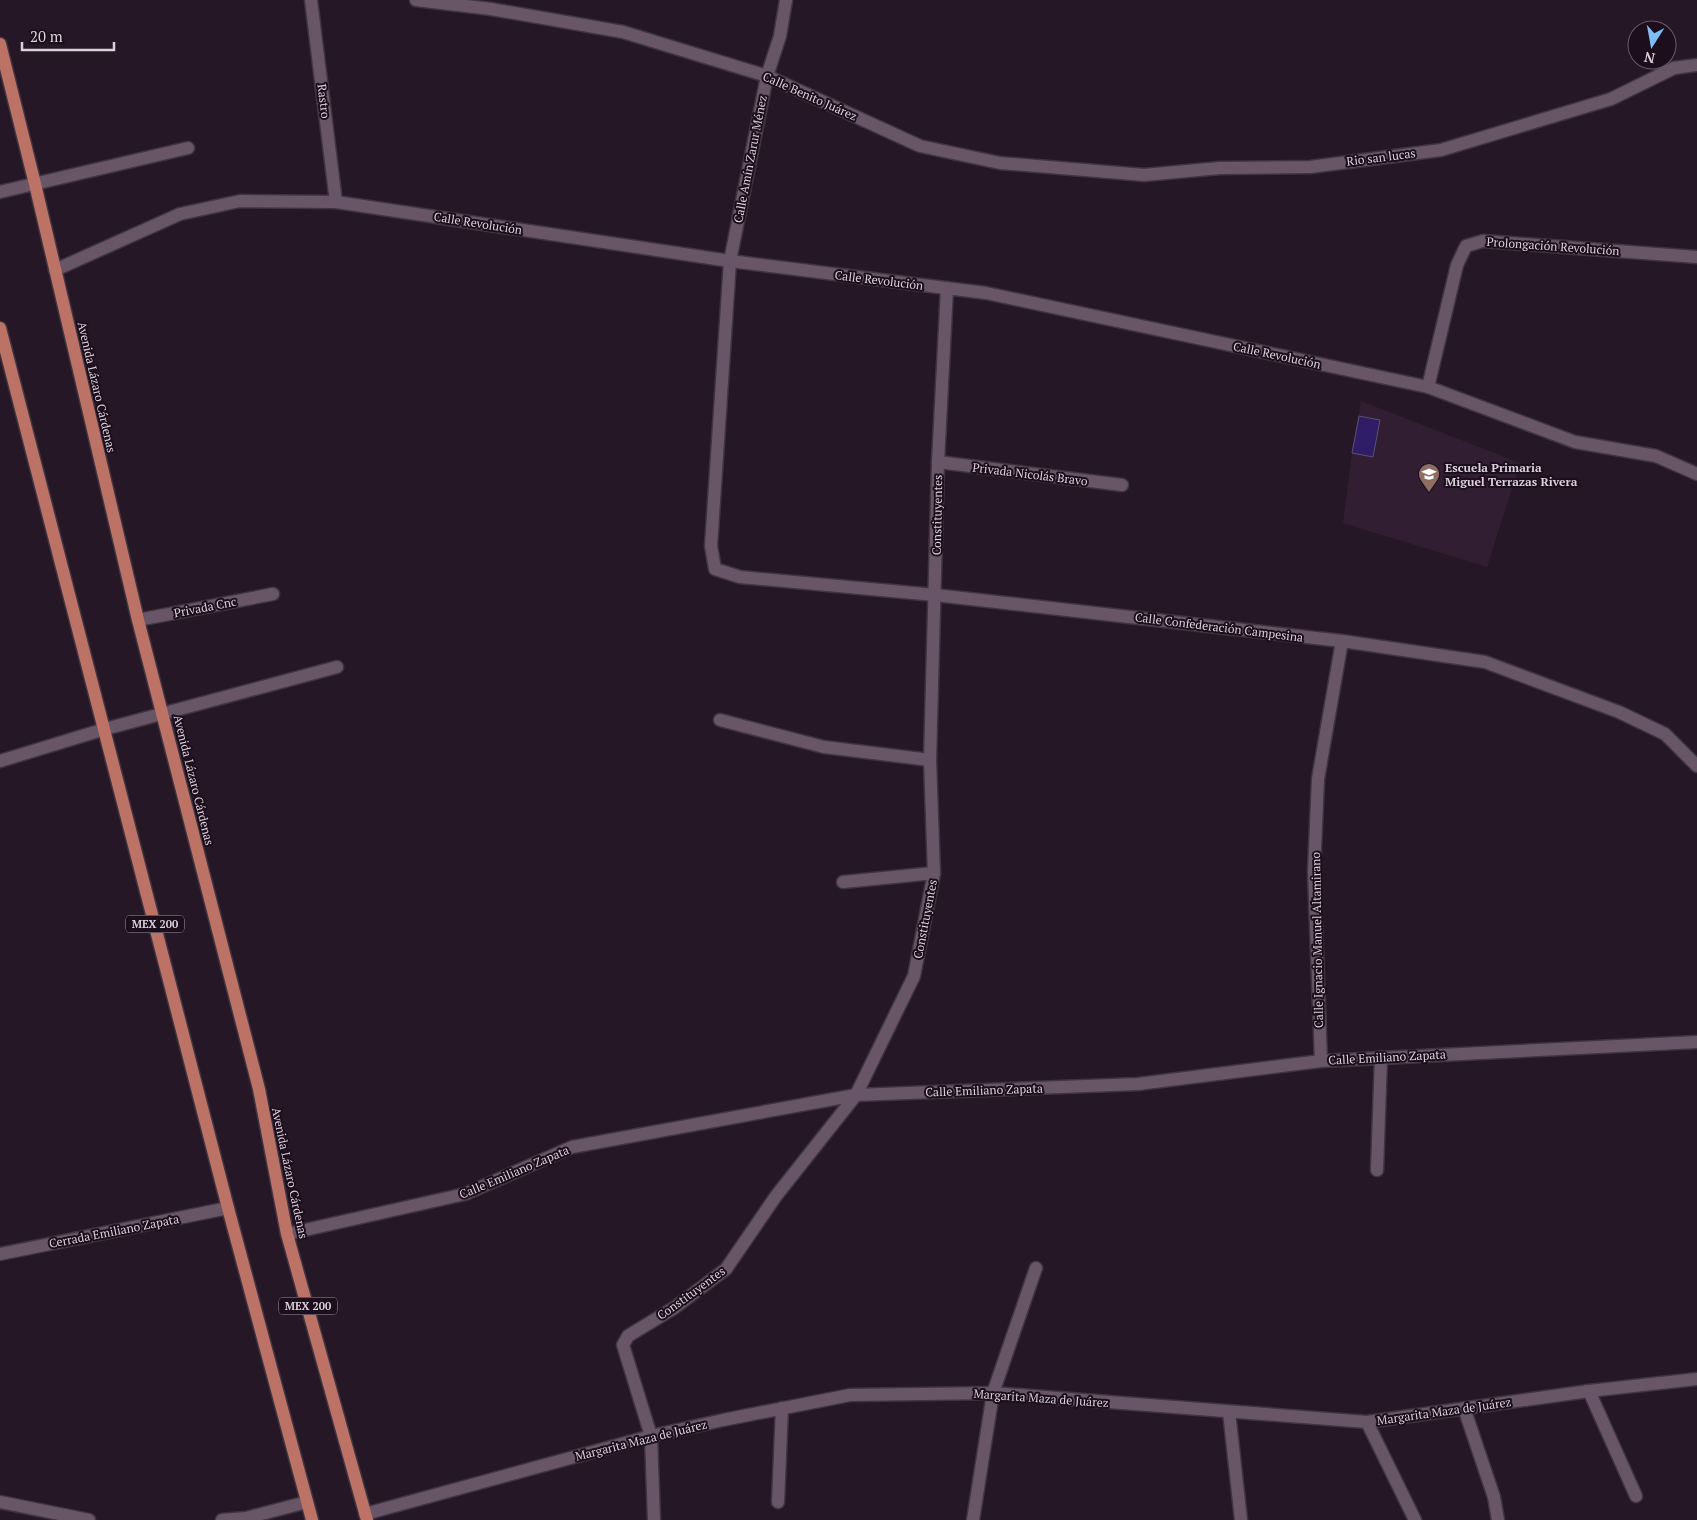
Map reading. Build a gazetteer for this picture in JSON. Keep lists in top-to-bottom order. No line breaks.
{"streets":{"main road":["Avenida Lázaro Cárdenas","MEX 200"],"street":["Calle Benito Juárez","Rastro","Rio san lucas","Calle Amín Zarur Ménez","Calle Revolución","Prolongación Revolución","Privada Nicolás Bravo","Constituyentes","Privada Cnc","Calle Confederación Campesina","Calle Ignacio Manuel Altamirano","Calle Emiliano Zapata","Cerrada Emiliano Zapata","Margarita Maza de Juárez"]},"crossings":[["Calle Benito Juárez","Rio san lucas"],["Calle Benito Juárez","Calle Amín Zarur Ménez"],["Rastro","Calle Revolución"],["Calle Amín Zarur Ménez","Calle Revolución"],["Calle Amín Zarur Ménez","Calle Confederación Campesina"],["Calle Revolución","Prolongación Revolución"],["Calle Revolución","Avenida Lázaro Cárdenas"],["Calle Revolución","Constituyentes"],["Avenida Lázaro Cárdenas","Privada Cnc"],["Avenida Lázaro Cárdenas","Calle Emiliano Zapata"],["Avenida Lázaro Cárdenas","Margarita Maza de Juárez"],["Privada Nicolás Bravo","Constituyentes"],["Constituyentes","Calle Confederación Campesina"],["Constituyentes","Calle Emiliano Zapata"],["Constituyentes","Margarita Maza de Juárez"],["Calle Confederación Campesina","Calle Ignacio Manuel Altamirano"],["MEX 200","Cerrada Emiliano Zapata"],["Calle Ignacio Manuel Altamirano","Calle Emiliano Zapata"]],"places":{"school or university":["Escuela Primaria Miguel Terrazas Rivera"]},"scale_bar":"20 m","north":"bottom"}
